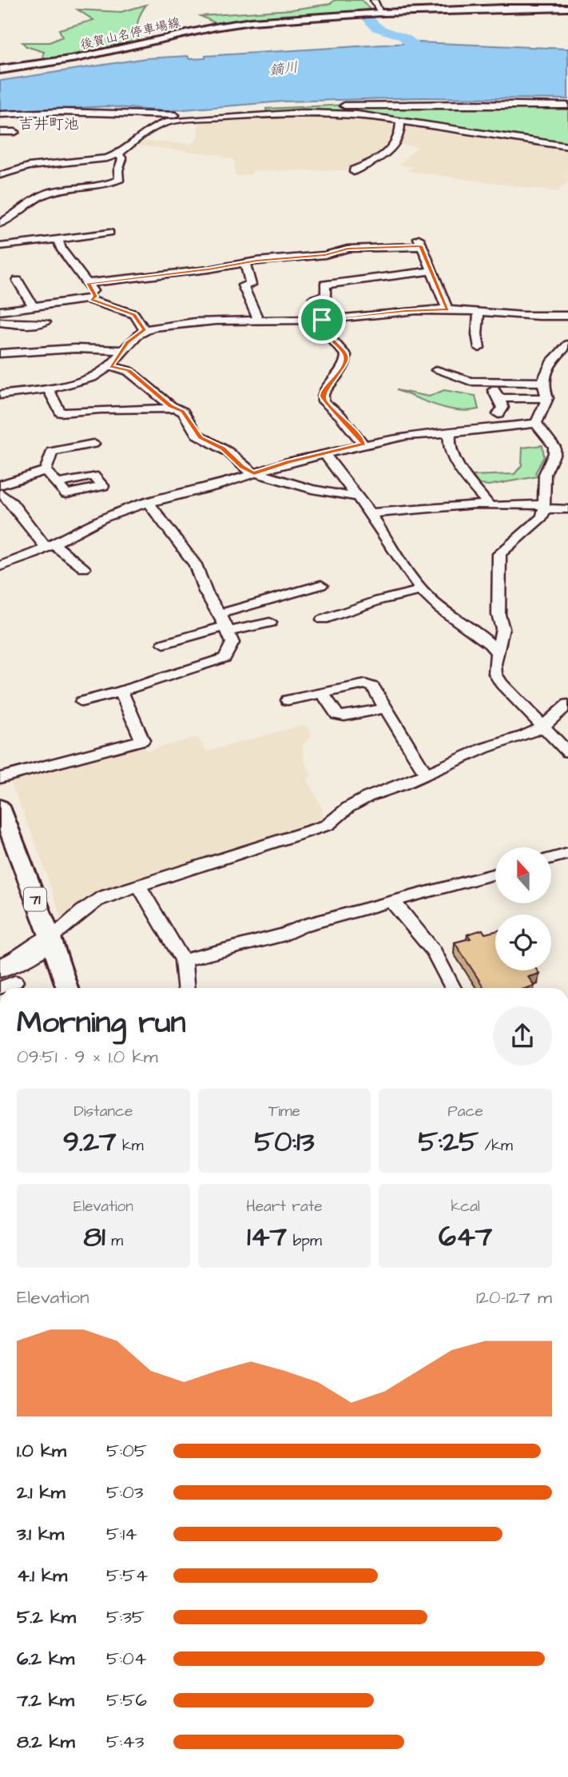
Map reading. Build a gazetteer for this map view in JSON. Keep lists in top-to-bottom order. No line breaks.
{"streets":{"main road":["後賀山名停車場線","71"]},"districts":["吉井町池"],"water":["鏑川"],"north":"top","page":{"heading":["Morning run","09:51 · 9 × 1.0 km"],"stats":[["Distance","9.27 km"],["Time","50:13"],["Pace","5:25 /km"],["Elevation","81 m"],["Heart rate","147 bpm"],["kcal","647"]],"chart":["Elevation","120–127 m"],"list":[{"name":"1.0 km","note":"5:05"},{"name":"2.1 km","note":"5:03"},{"name":"3.1 km","note":"5:14"},{"name":"4.1 km","note":"5:54"},{"name":"5.2 km","note":"5:35"},{"name":"6.2 km","note":"5:04"},{"name":"7.2 km","note":"5:56"},{"name":"8.2 km","note":"5:43"}]}}
